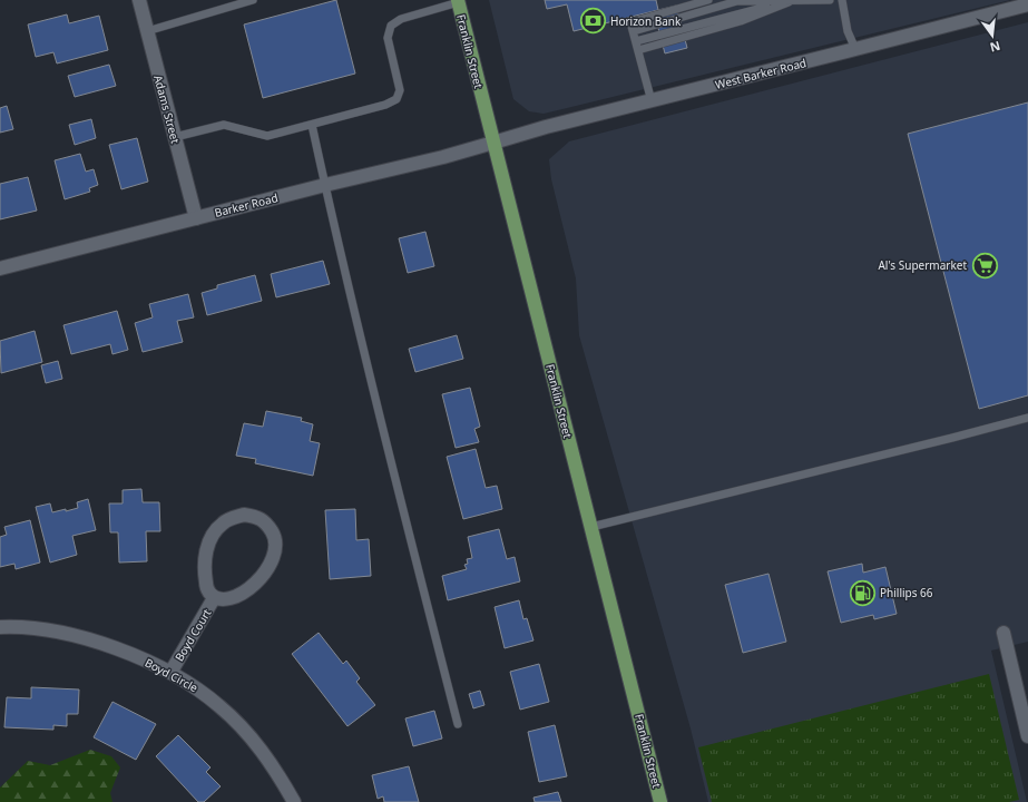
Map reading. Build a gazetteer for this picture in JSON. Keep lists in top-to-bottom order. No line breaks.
{"streets":{"main road":["Franklin Street"],"street":["West Barker Road","Adams Street","Barker Road","Boyd Court","Boyd Circle"]},"crossings":[["Franklin Street","West Barker Road"],["Franklin Street","Barker Road"],["West Barker Road","Barker Road"],["Adams Street","Barker Road"],["Boyd Court","Boyd Circle"]],"places":{"bank":["Horizon Bank"],"supermarket":["Al's Supermarket"],"fuel station":["Phillips 66"]},"north":"bottom"}
